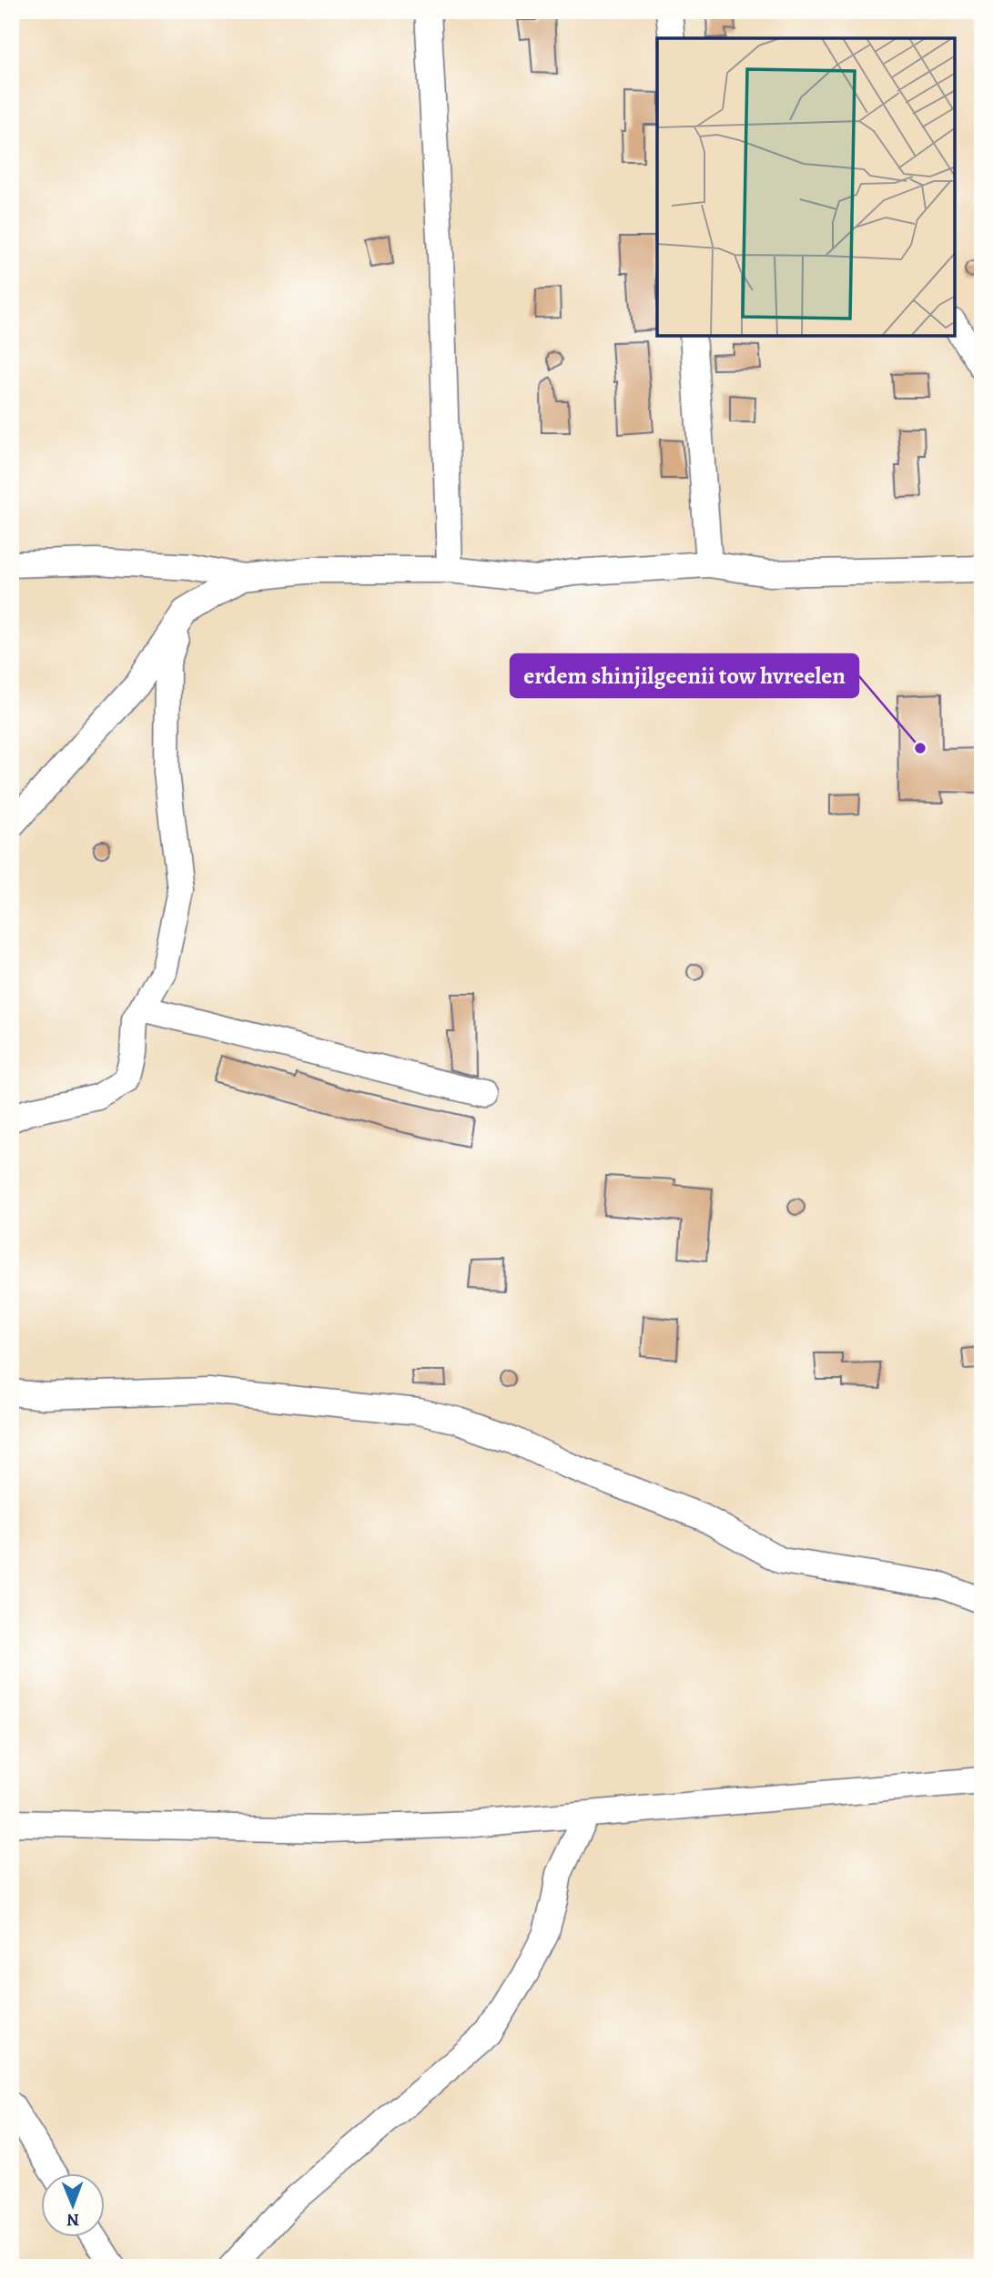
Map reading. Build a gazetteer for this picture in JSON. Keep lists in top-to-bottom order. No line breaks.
{"places":["erdem shinjilgeenii tow hvreelen"],"north":"bottom"}
